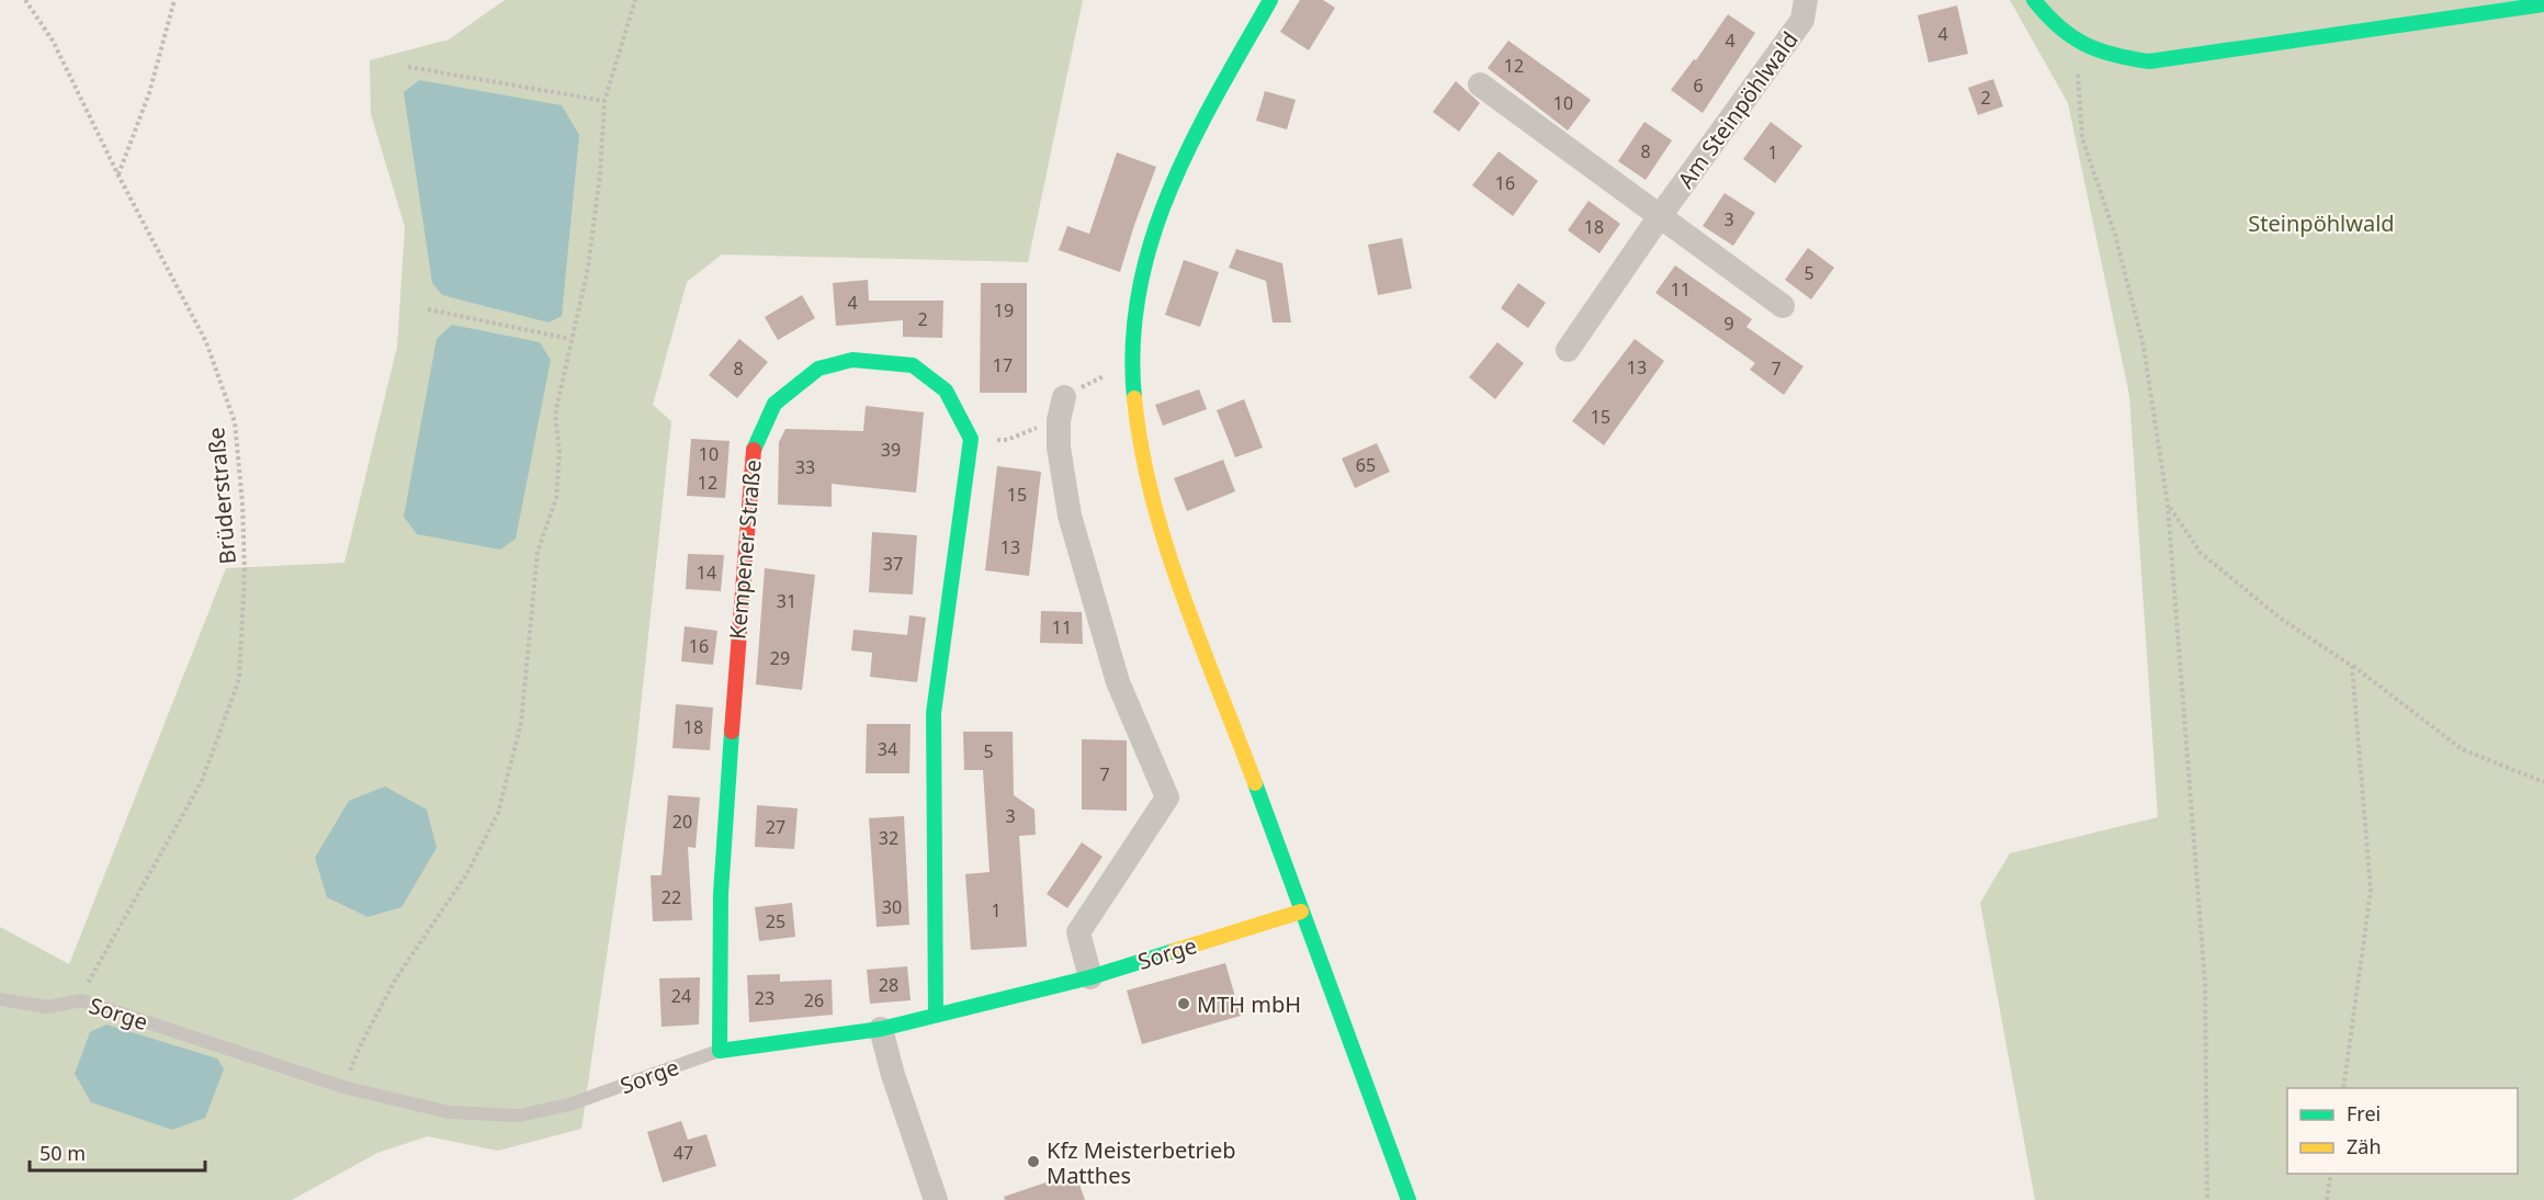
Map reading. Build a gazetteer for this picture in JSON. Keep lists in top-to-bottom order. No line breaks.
{"streets":{"street":["Am Steinpöhlwald","Kempener Straße","Sorge"],"path":["Brüderstraße"]},"crossings":[["Brüderstraße","Sorge"],["Kempener Straße","Sorge"]],"parks":["Steinpöhlwald"],"places":["MTH mbH","Kfz Meisterbetrieb Matthes"],"house_numbers":["4","4","12","6","2","10","8","1","16","3","18","5","11","4","19","2","9","17","13","8","7","15","39","10","65","33","12","15","13","37","14","31","11","16","29","18","34","5","7","3","20","27","32","22","30","1","25","28","24","23","26","47"],"legend":["Frei","Zäh"],"scale_bar":"50 m"}
